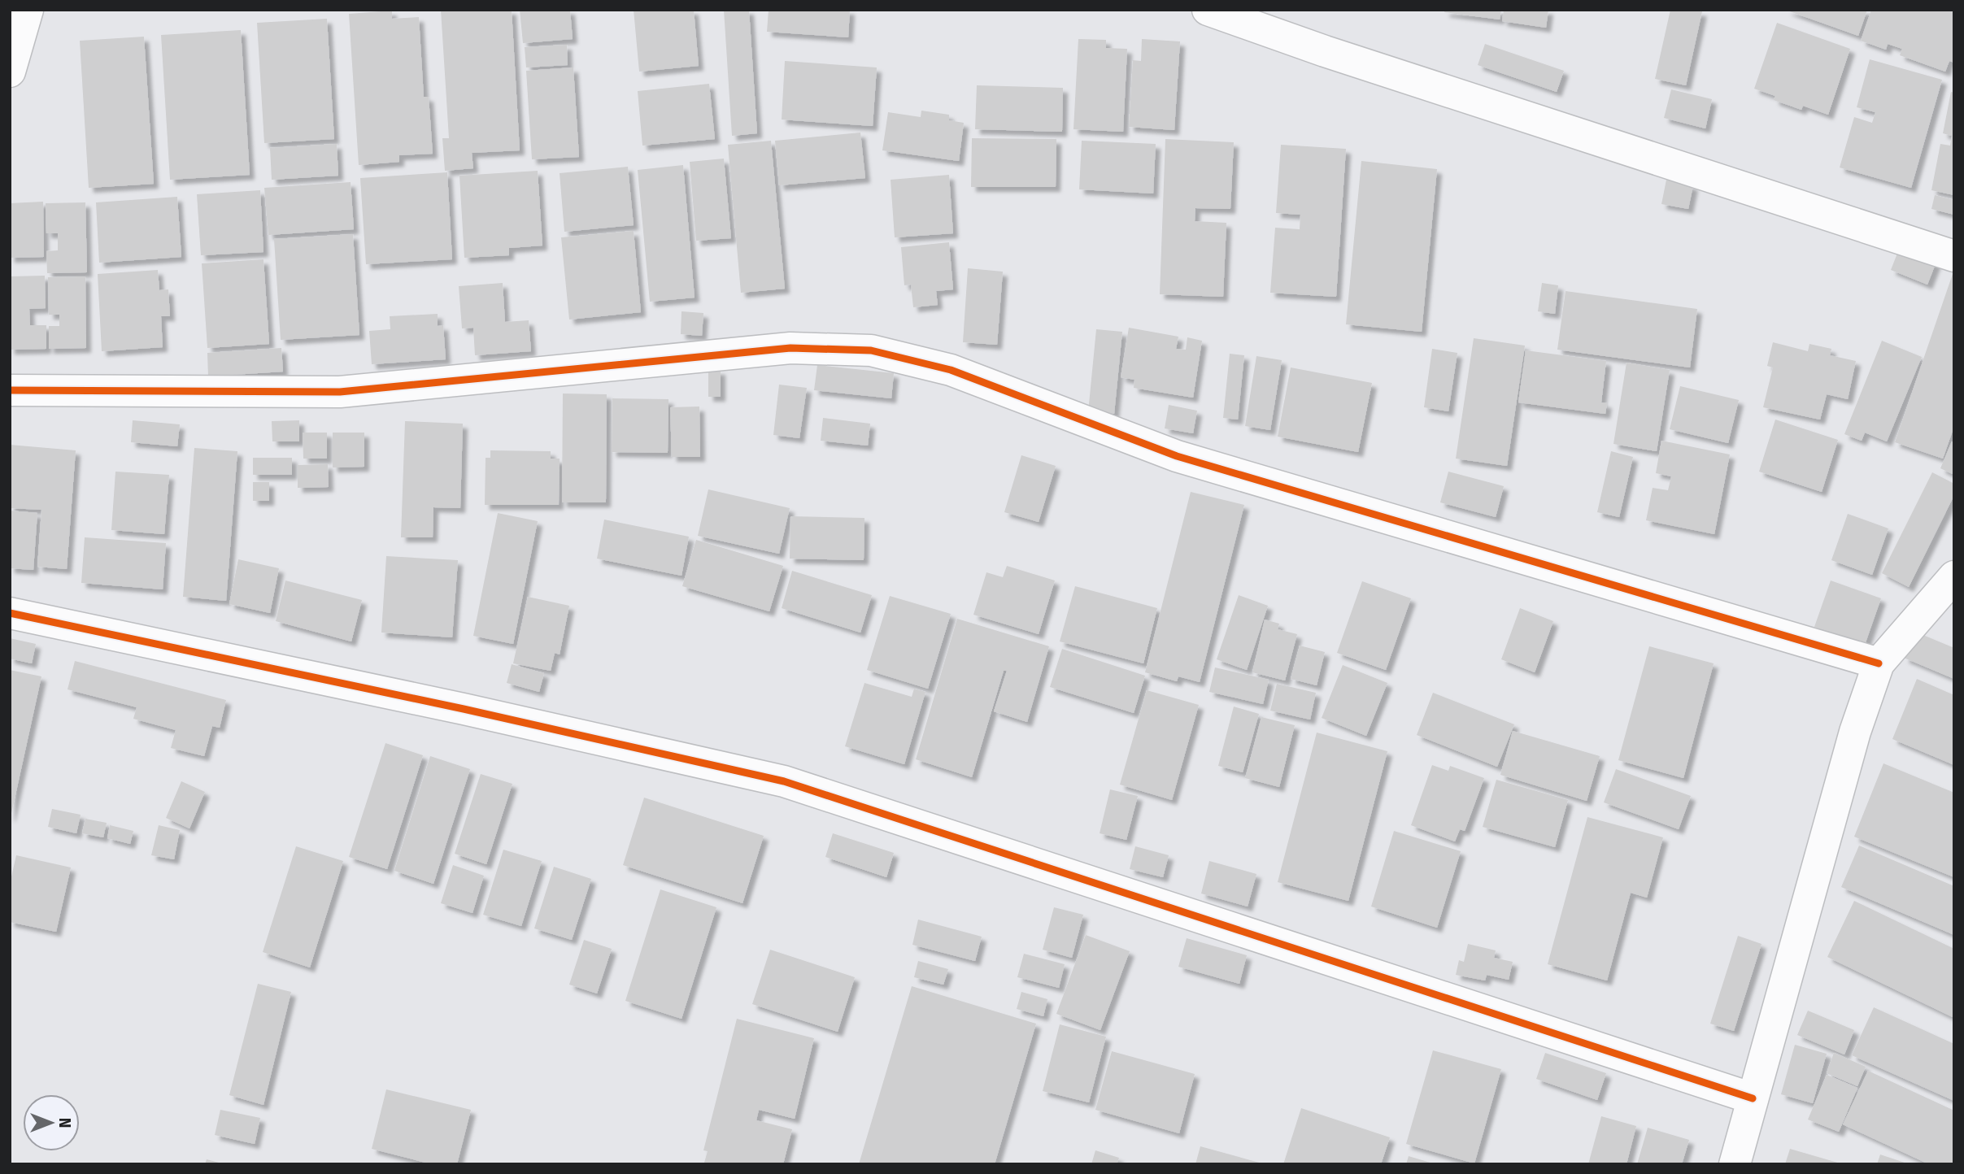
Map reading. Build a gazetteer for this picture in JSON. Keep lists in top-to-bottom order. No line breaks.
{"north":"right"}
